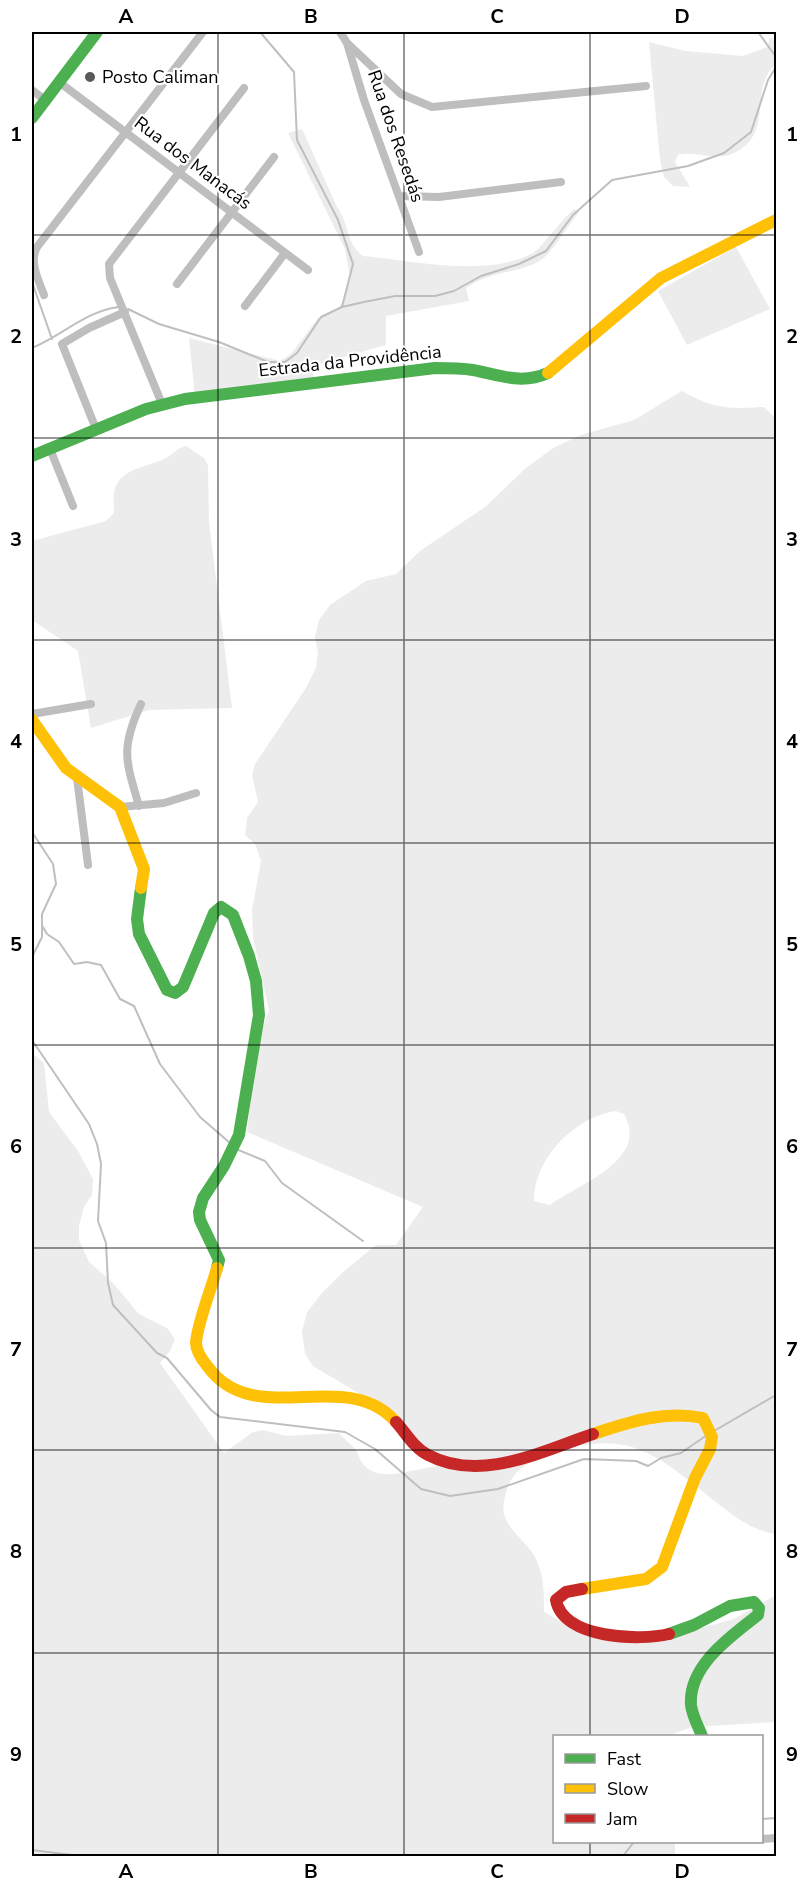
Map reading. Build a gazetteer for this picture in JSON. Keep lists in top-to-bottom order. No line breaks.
{"streets":{"street":["Rua dos Resedás","Rua dos Manacás","Estrada da Providência"]},"places":["Posto Caliman"],"legend":["Fast","Slow","Jam"],"grid":{"columns":["A","B","C","D"],"rows":["1","2","3","4","5","6","7","8","9"]}}
